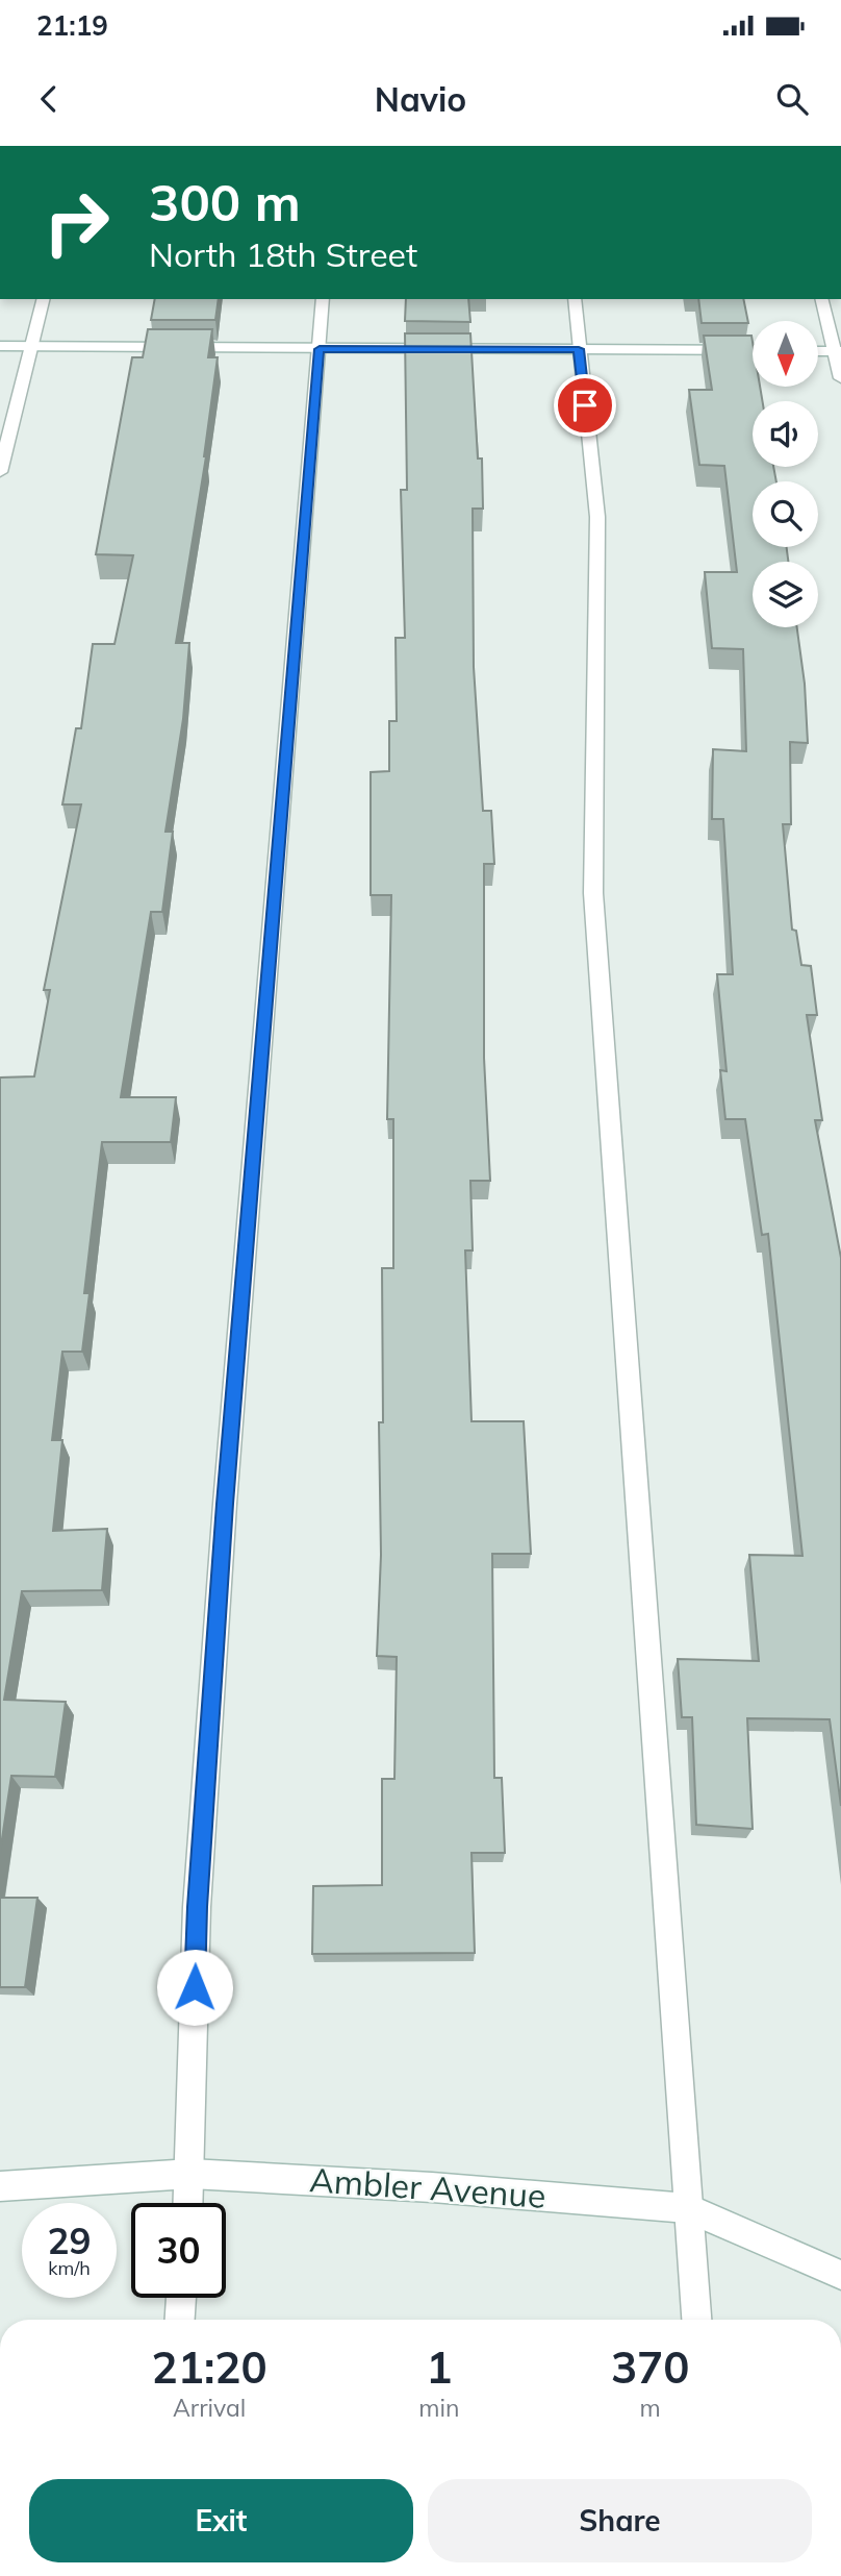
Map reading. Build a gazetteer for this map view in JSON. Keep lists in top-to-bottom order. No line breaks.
{"streets":{"street":["Ambler Avenue"]},"north":"bottom","page":{"status":"21:19","header":"Navio","turn":["300 m","North 18th Street"],"speed":"29 km/h","limit":"30","eta":["21:20","Arrival","1","min","370","m"],"buttons":["Exit","Share"]}}
